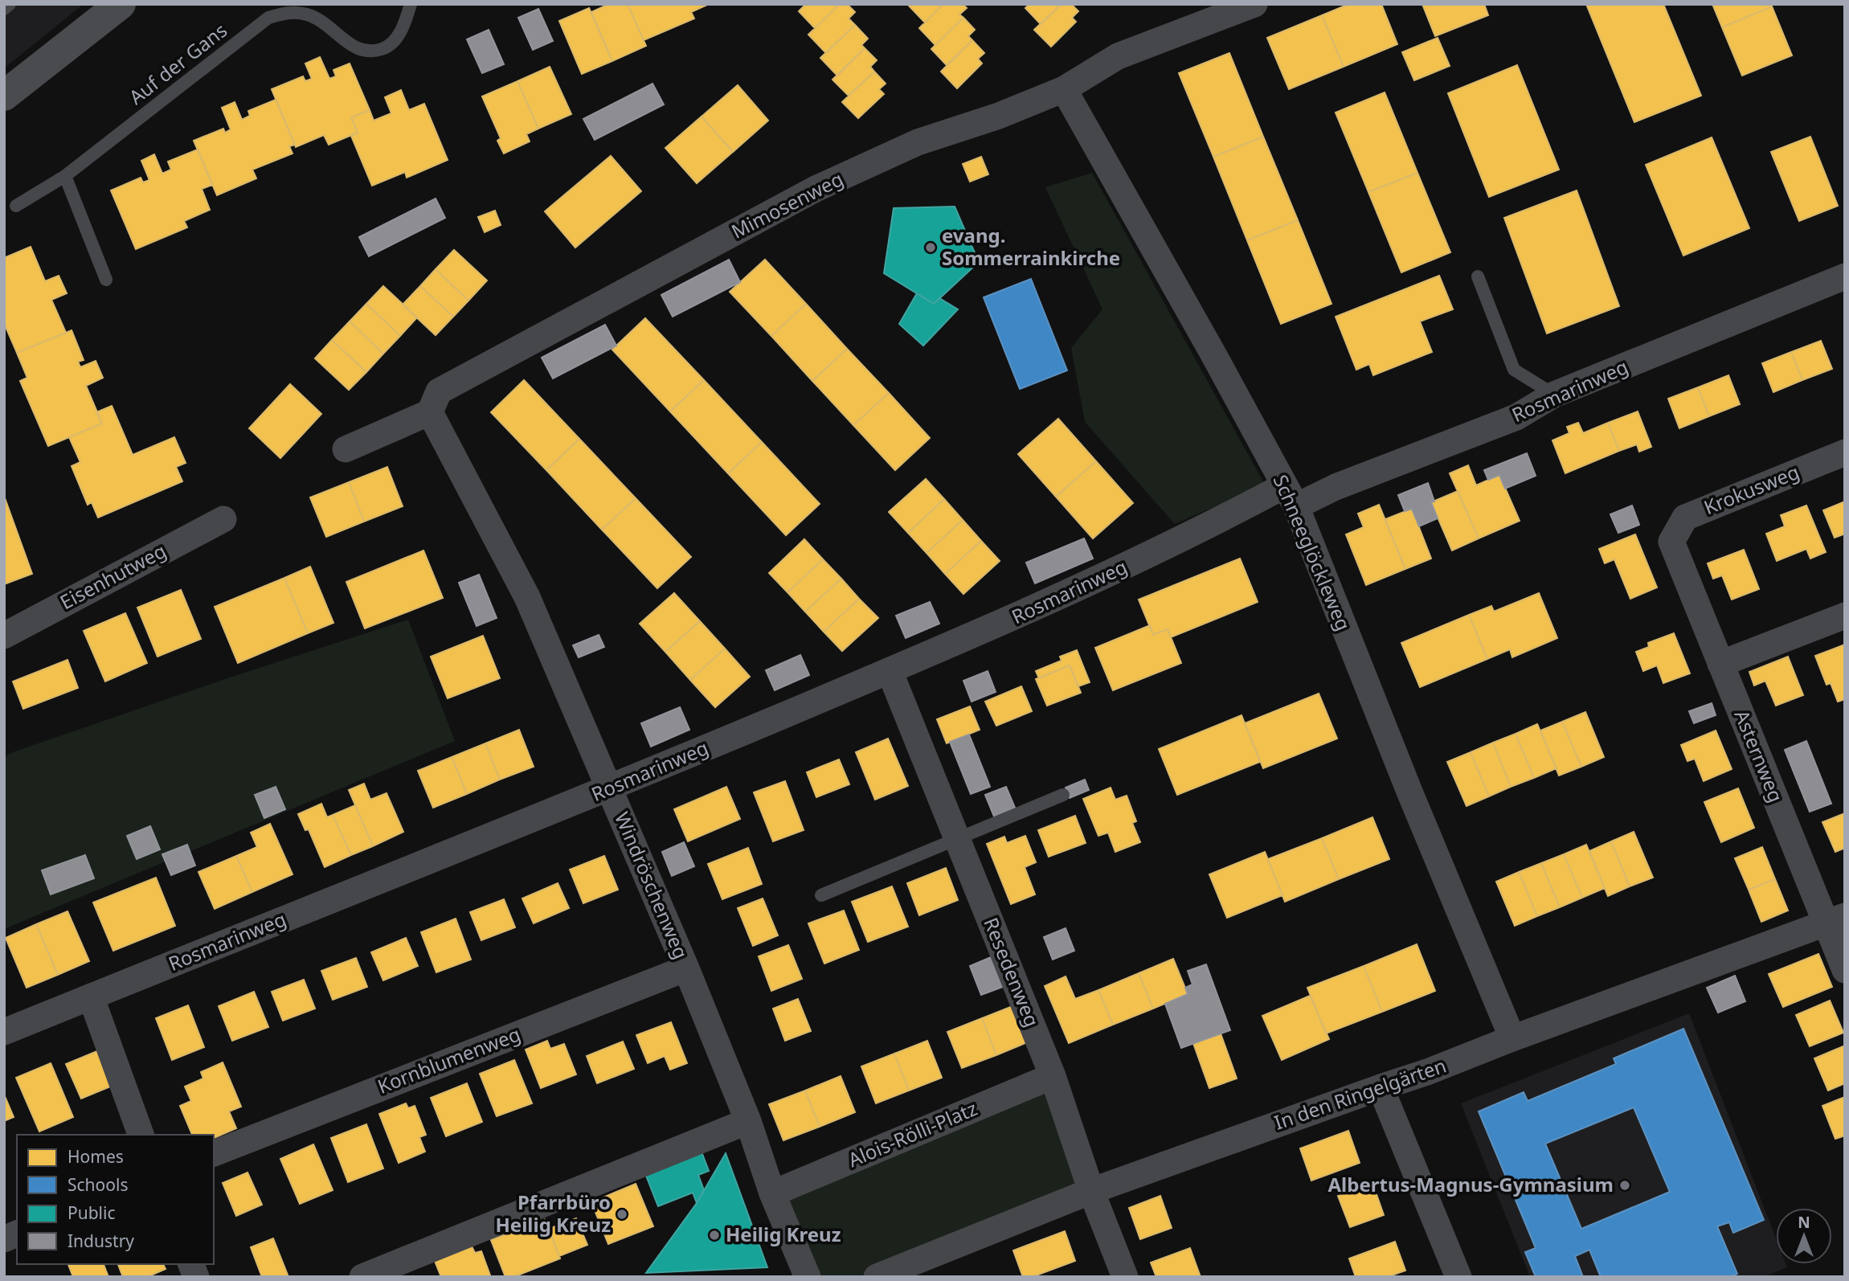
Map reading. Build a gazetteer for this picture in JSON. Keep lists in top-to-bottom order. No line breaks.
{"streets":{"street":["Mimosenweg","Rosmarinweg","Krokusweg","Schneeglöckleweg","Eisenhutweg","Asternweg","Windröschenweg","Resedenweg","Kornblumenweg","In den Ringelgärten","Alois-Rölli-Platz"],"lane":["Auf der Gans"]},"crossings":[["Mimosenweg","Schneeglöckleweg"],["Mimosenweg","Windröschenweg"],["Rosmarinweg","Schneeglöckleweg"],["Rosmarinweg","Windröschenweg"],["Rosmarinweg","Resedenweg"],["Krokusweg","Asternweg"],["Schneeglöckleweg","In den Ringelgärten"],["Asternweg","In den Ringelgärten"],["Windröschenweg","Kornblumenweg"],["Windröschenweg","Alois-Rölli-Platz"],["Resedenweg","In den Ringelgärten"],["Resedenweg","Alois-Rölli-Platz"]],"places":["evang. Sommerrainkirche","Albertus-Magnus-Gymnasium","Pfarrbüro Heilig Kreuz","Heilig Kreuz"],"legend":["Homes","Schools","Public","Industry"],"north":"top"}
